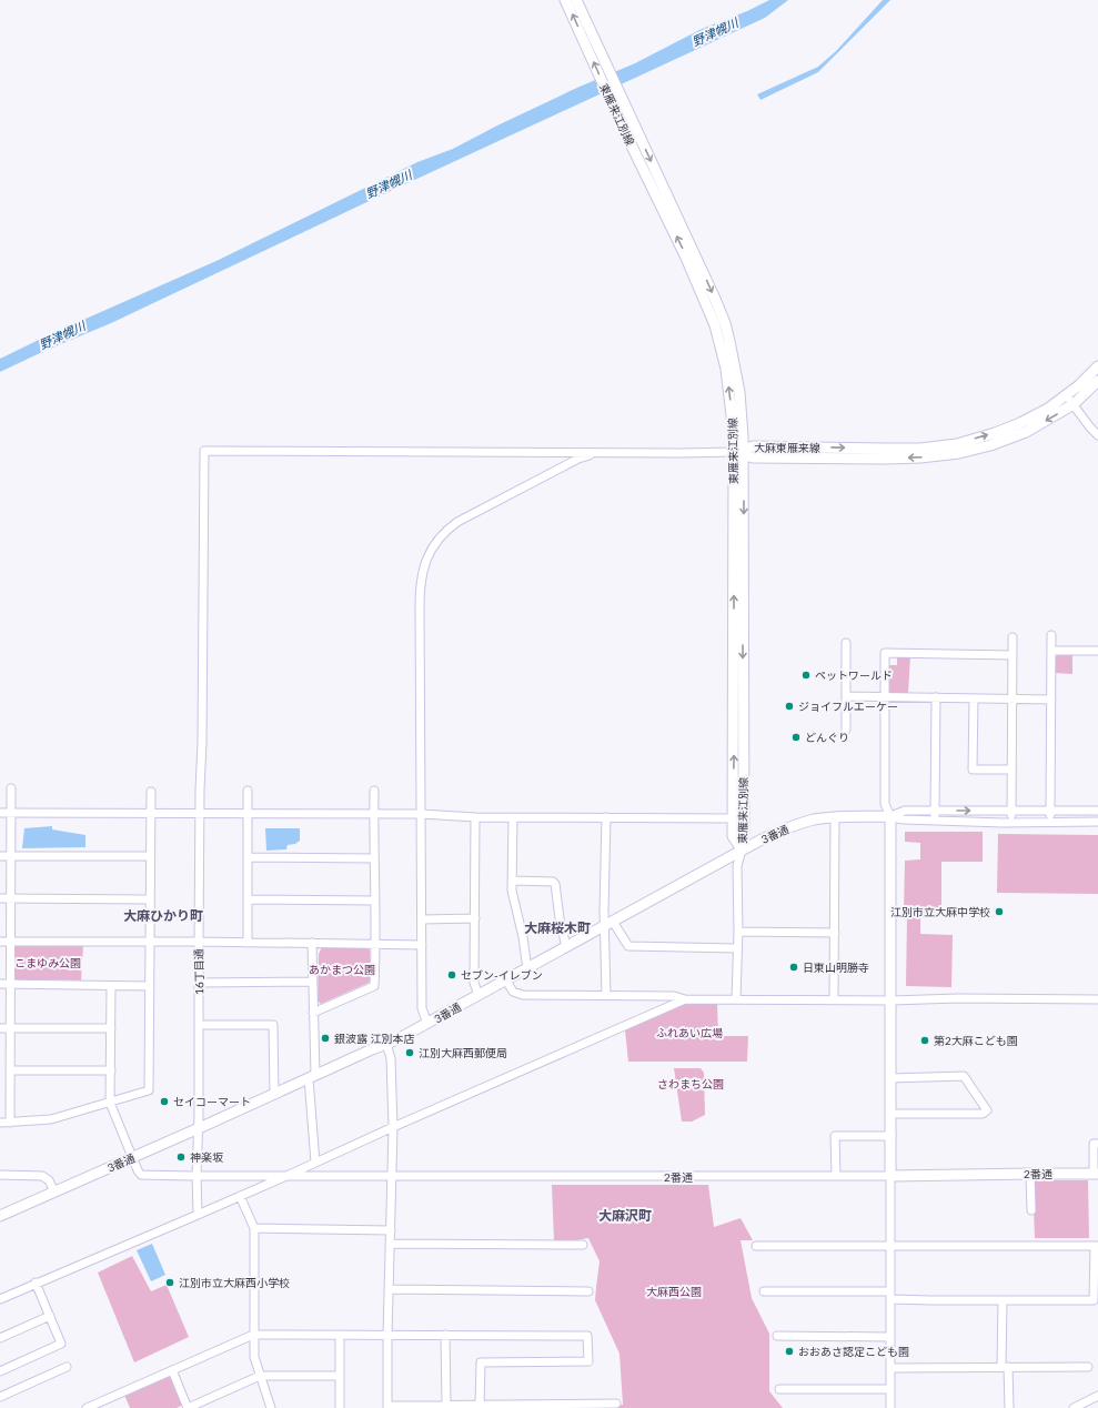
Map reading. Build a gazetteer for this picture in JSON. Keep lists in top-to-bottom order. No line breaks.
{"streets":{"main road":["東雁来江別線","大麻東雁来線","3番通","2番通"],"street":["16丁目通"]},"crossings":[["東雁来江別線","大麻東雁来線"],["東雁来江別線","3番通"],["3番通","16丁目通"],["3番通","2番通"],["16丁目通","2番通"]],"districts":["大麻ひかり町","大麻桜木町","大麻沢町"],"water":["野津幌川"],"parks":["こまゆみ公園","あかまつ公園","ふれあい広場","さわまち公園","大麻西公園"],"places":["ペットワールド","ジョイフルエーケー","どんぐり","江別市立大麻中学校","日東山明勝寺","セブン-イレブン","銀波露 江別本店","第2大麻こども園","江別大麻西郵便局","セイコーマート","神楽坂","江別市立大麻西小学校","おおあさ認定こども園"]}
